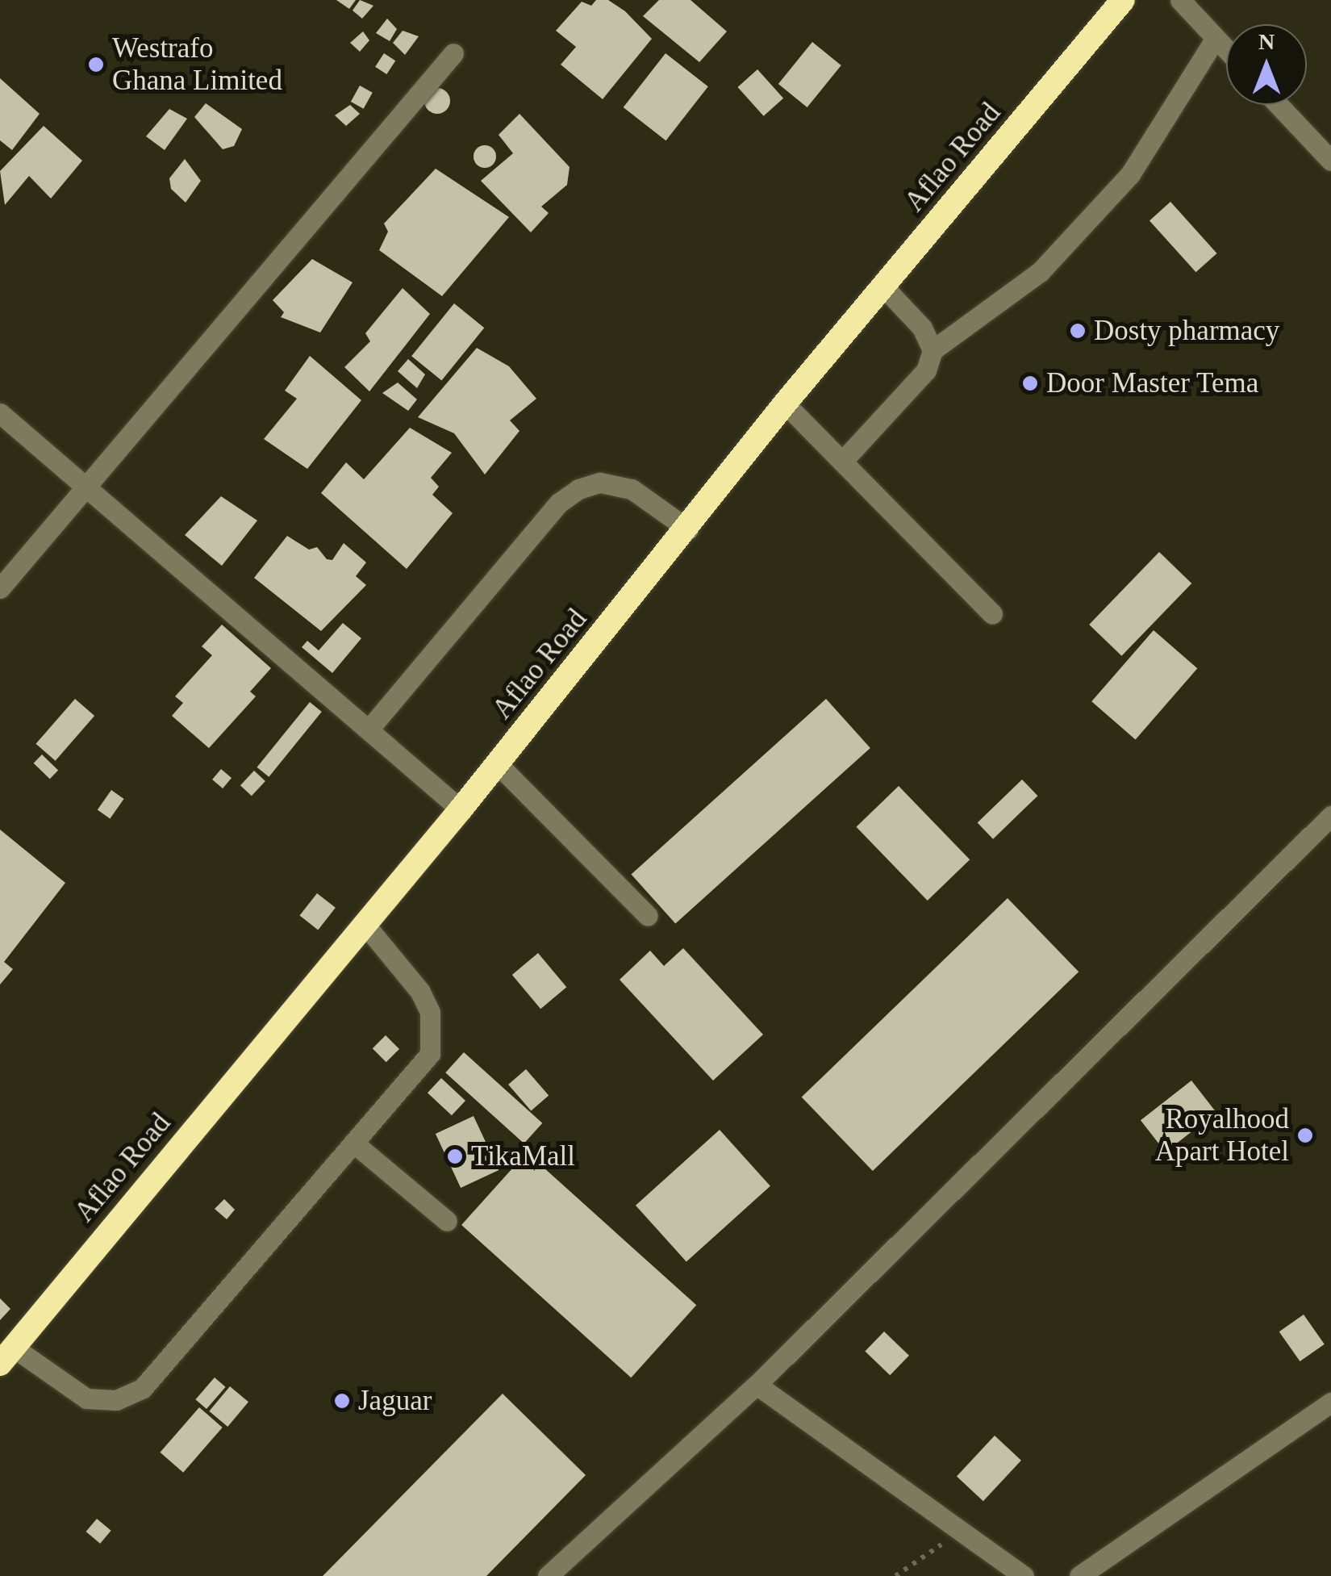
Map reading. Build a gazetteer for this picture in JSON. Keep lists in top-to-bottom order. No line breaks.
{"streets":{"highway":["Aflao Road"]},"places":["Westrafo Ghana Limited","Dosty pharmacy","Door Master Tema","Royalhood Apart Hotel","TikaMall","Jaguar"],"north":"top"}
